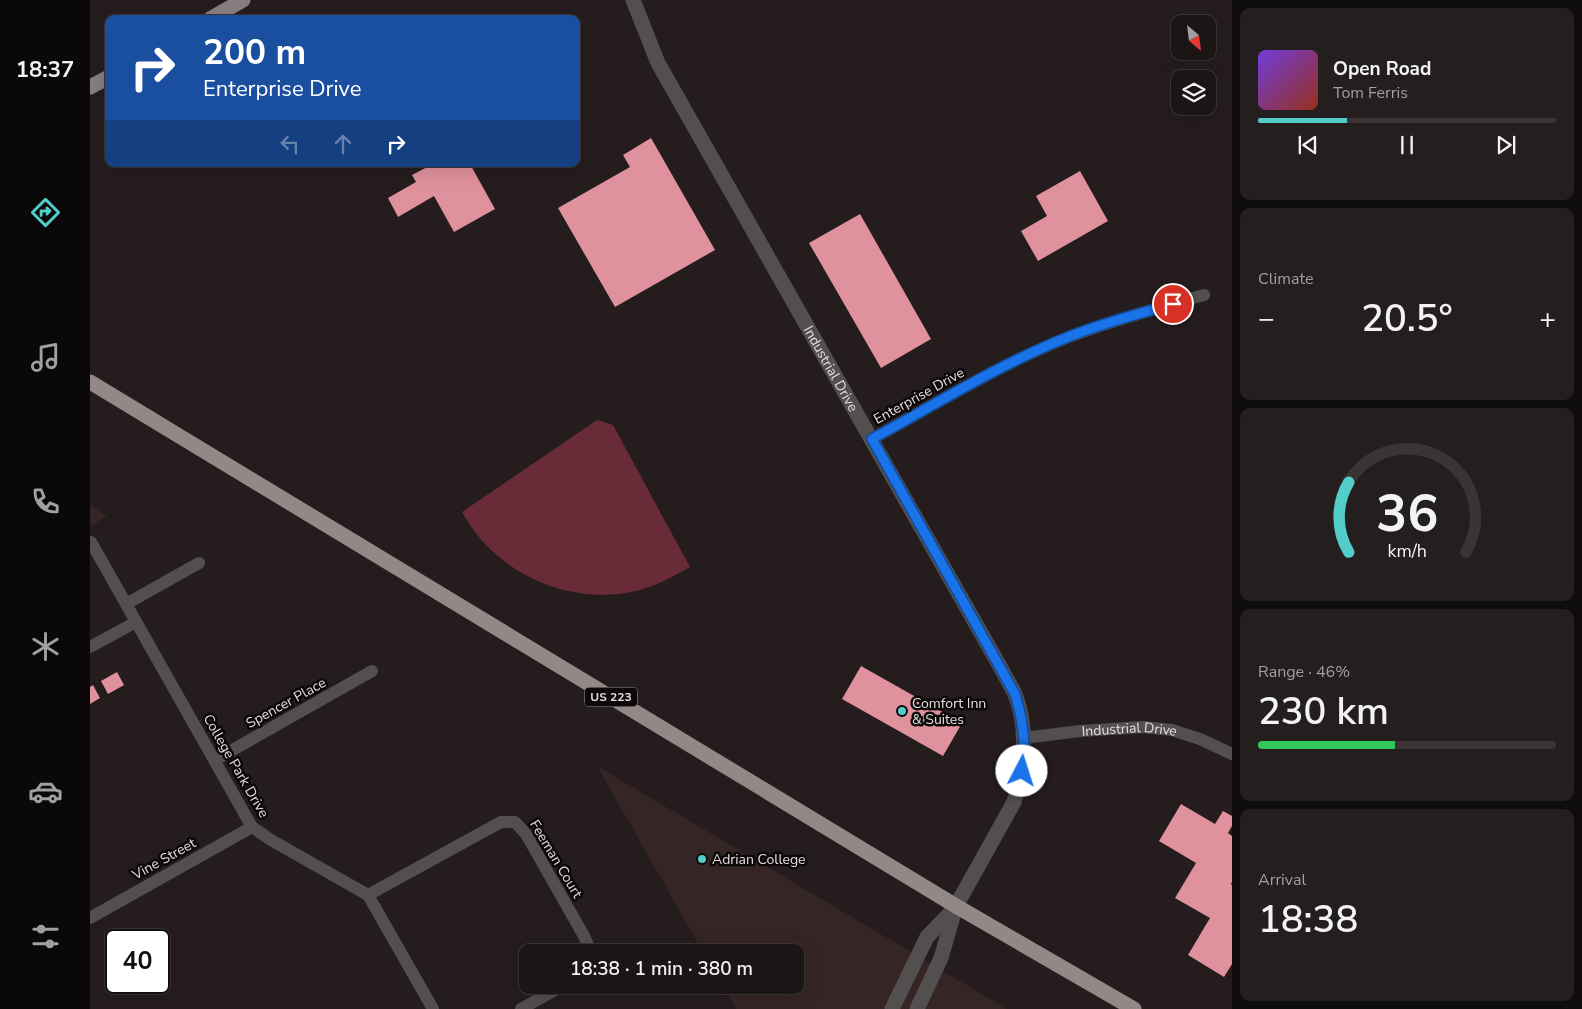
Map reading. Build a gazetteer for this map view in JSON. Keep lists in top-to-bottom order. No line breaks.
{"streets":{"highway":["US 223"],"street":["Industrial Drive","Enterprise Drive","Spencer Place","College Park Drive","Vine Street","Feeman Court"]},"crossings":[["Industrial Drive","Enterprise Drive"],["Industrial Drive","US 223"],["Spencer Place","College Park Drive"],["College Park Drive","Vine Street"],["College Park Drive","Feeman Court"]],"places":["Comfort Inn & Suites","Adrian College"],"north":"bottom right","page":{"tabs":"18:37","turn":["200 m","Enterprise Drive"],"song":["Open Road","Tom Ferris"],"tile":["Climate",["Range · 46%","230 km"],["Arrival","18:38"]],"heat":["−","20.5°","+"],"limit":"40","trip":"18:38 · 1 min · 380 m","gauge":["36","km/h"]}}
